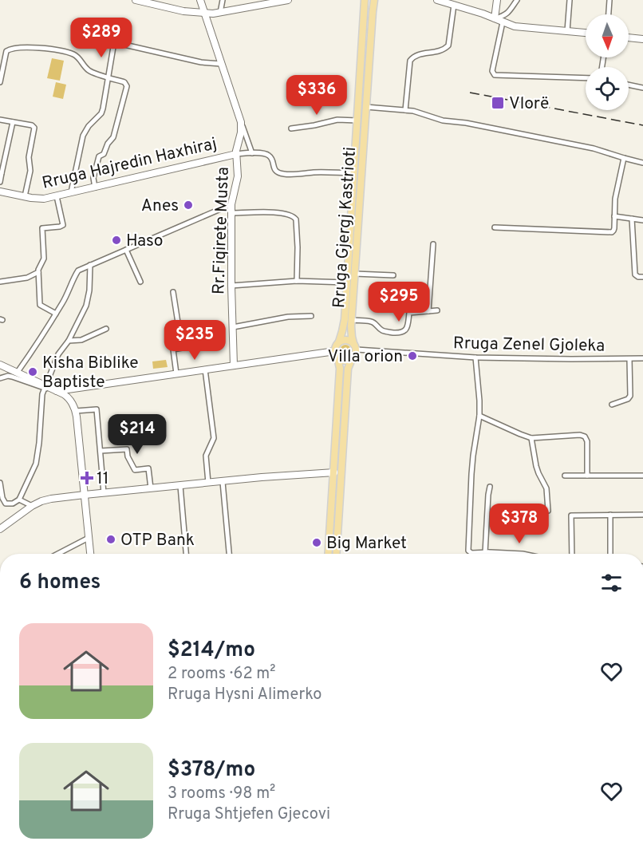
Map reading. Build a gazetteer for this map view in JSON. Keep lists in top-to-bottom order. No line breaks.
{"streets":{"main road":["Rruga Gjergj Kastrioti"],"street":["Rruga Hajredin Haxhiraj","Rr.Fiqirete Musta","Rruga Zenel Gjoleka"]},"crossings":[["Rruga Hajredin Haxhiraj","Rr.Fiqirete Musta"],["Rruga Gjergj Kastrioti","Rruga Zenel Gjoleka"]],"places":{"transit":["Vlorë"],"other":["Anes","Haso","Villa orion","Kisha Biblike Baptiste","OTP Bank","Big Market"],"health":["11"]},"north":"bottom","page":{"price":["$289","$336","$295","$235","$214","$378"],"heading":"6 homes","list":[{"name":"$214/mo","note":"2 rooms · 62 m² · Rruga Hysni Alimerko"},{"name":"$378/mo","note":"3 rooms · 98 m² · Rruga Shtjefen Gjecovi"}]}}
